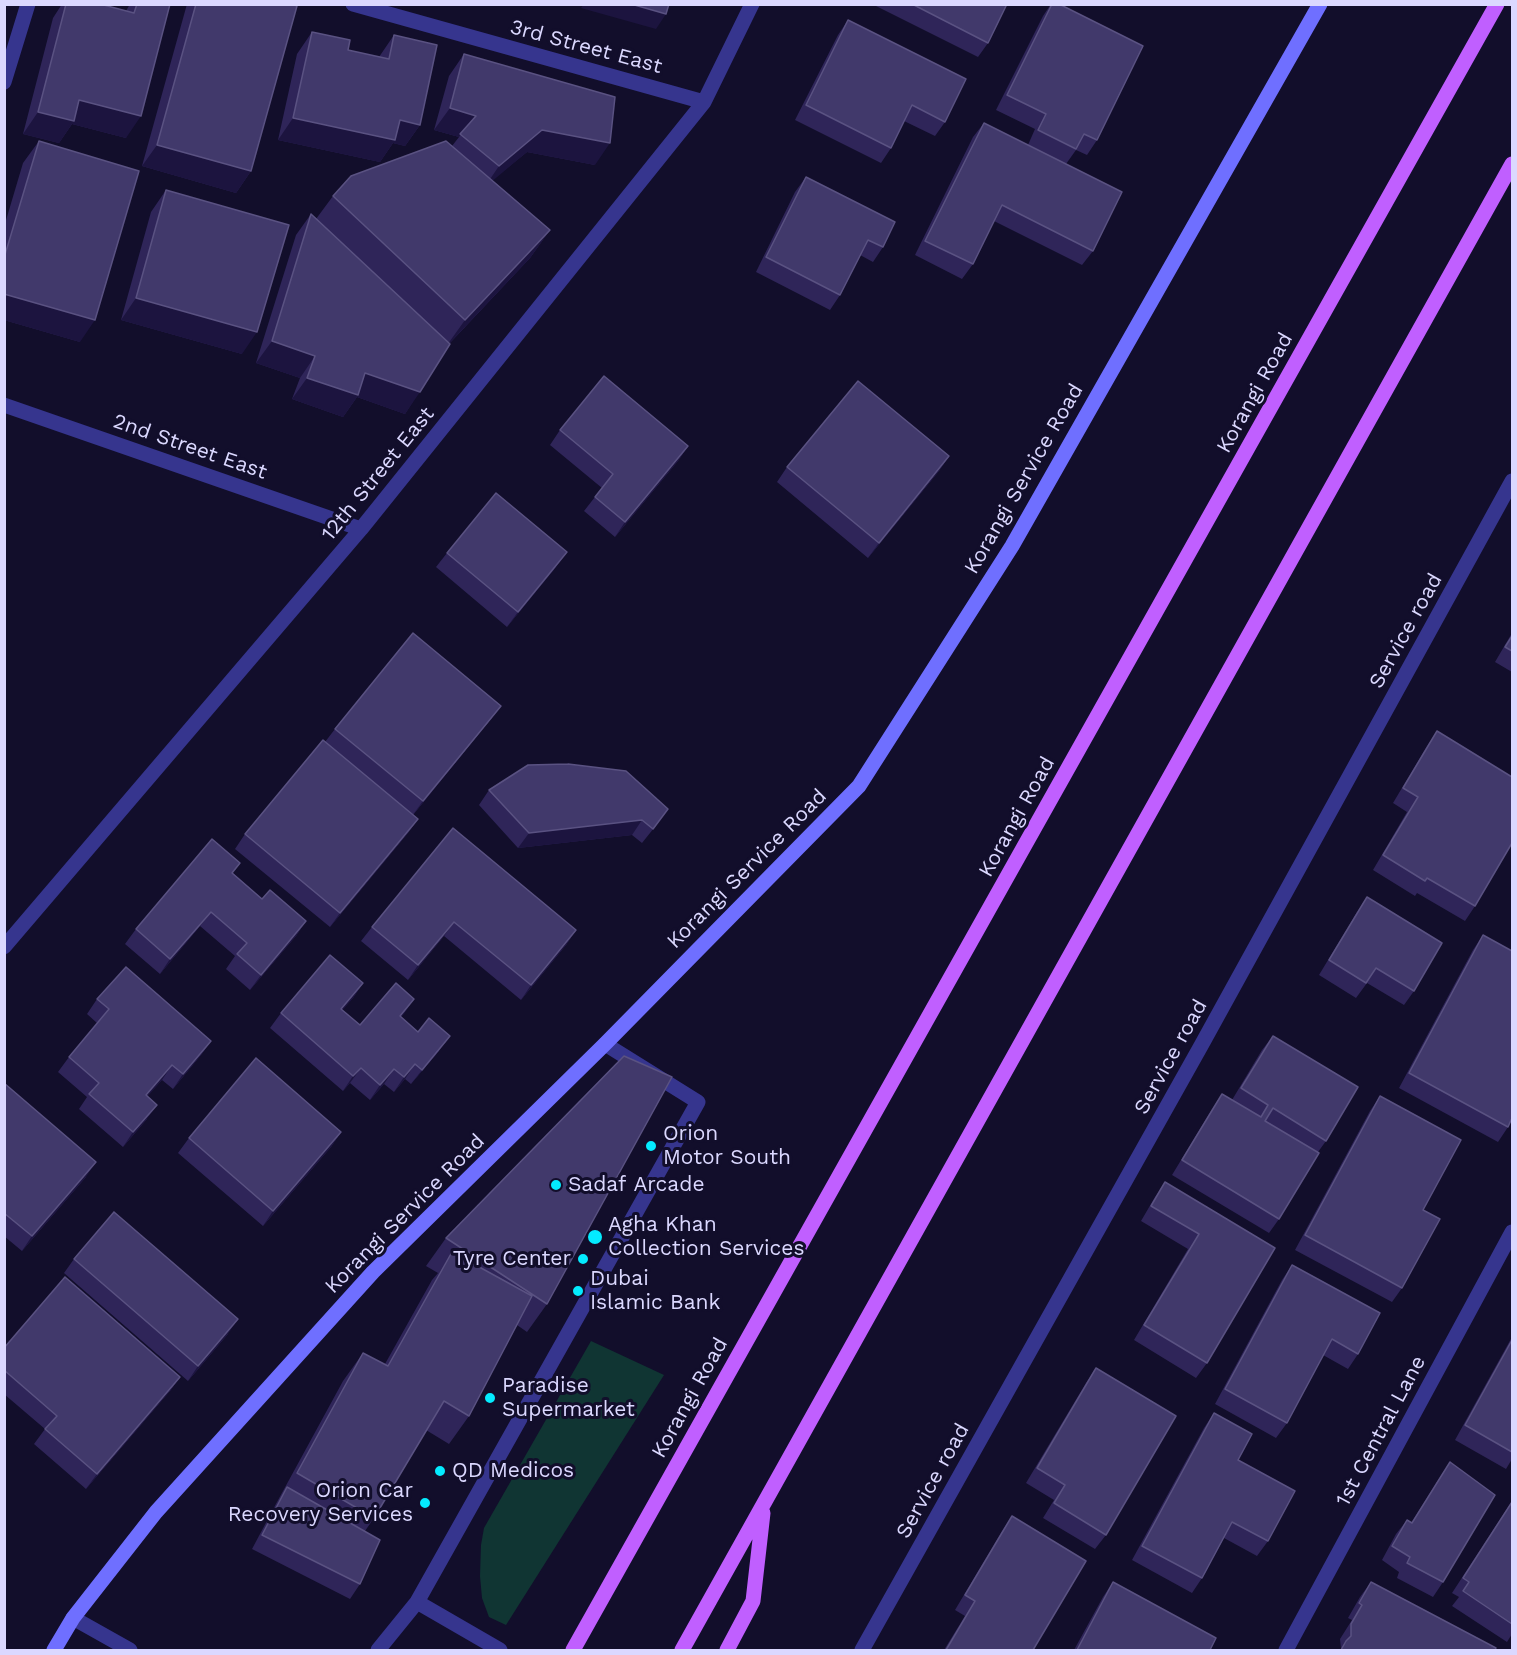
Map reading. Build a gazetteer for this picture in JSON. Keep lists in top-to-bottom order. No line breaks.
{"streets":{"main road":["Korangi Road"],"street":["3rd Street East","2nd Street East","12th Street East","Korangi Service Road","Service road","1st Central Lane"]},"crossings":[["3rd Street East","12th Street East"],["2nd Street East","12th Street East"]],"places":["Orion Motor South","Sadaf Arcade","Agha Khan Collection Services","Tyre Center","Dubai Islamic Bank","Paradise Supermarket","QD Medicos","Orion Car Recovery Services"]}
